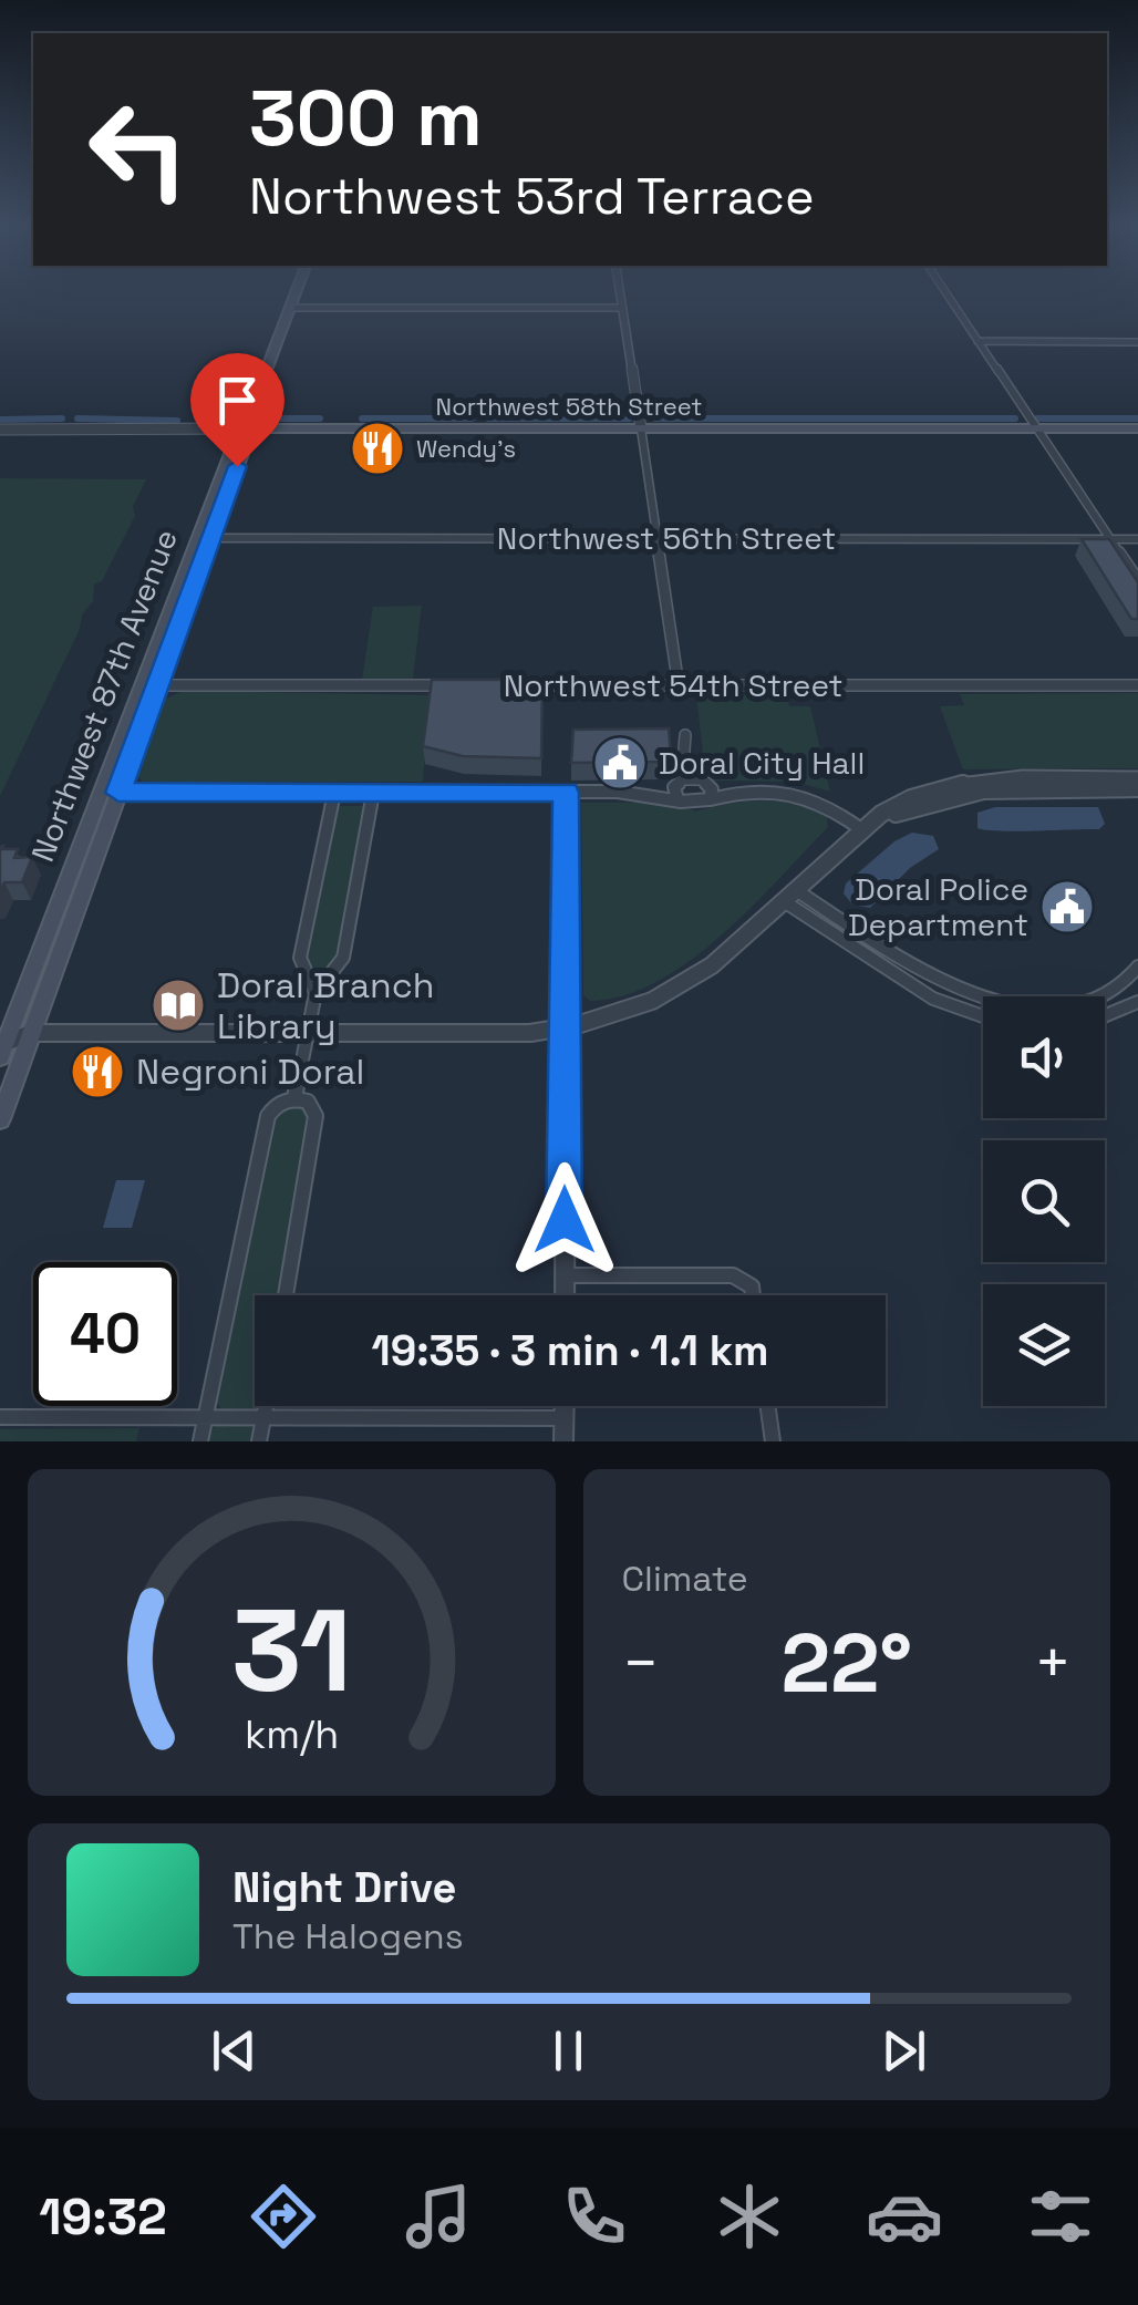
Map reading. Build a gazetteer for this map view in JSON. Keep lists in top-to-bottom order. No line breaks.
{"streets":{"main road":["Northwest 58th Street","Northwest 87th Avenue"],"street":["Northwest 56th Street","Northwest 54th Street"]},"crossings":[["Northwest 58th Street","Northwest 87th Avenue"],["Northwest 56th Street","Northwest 87th Avenue"]],"places":{"restaurant":["Wendy's","Negroni Doral"],"public building":["Doral City Hall","Doral Police Department"],"library":["Doral Branch Library"]},"page":{"turn":["300 m","Northwest 53rd Terrace"],"limit":"40","trip":"19:35 · 3 min · 1.1 km","tile":"Climate","heat":["−","22°","+"],"song":["Night Drive","The Halogens"],"tabs":"19:32","gauge":["31","km/h"]}}
